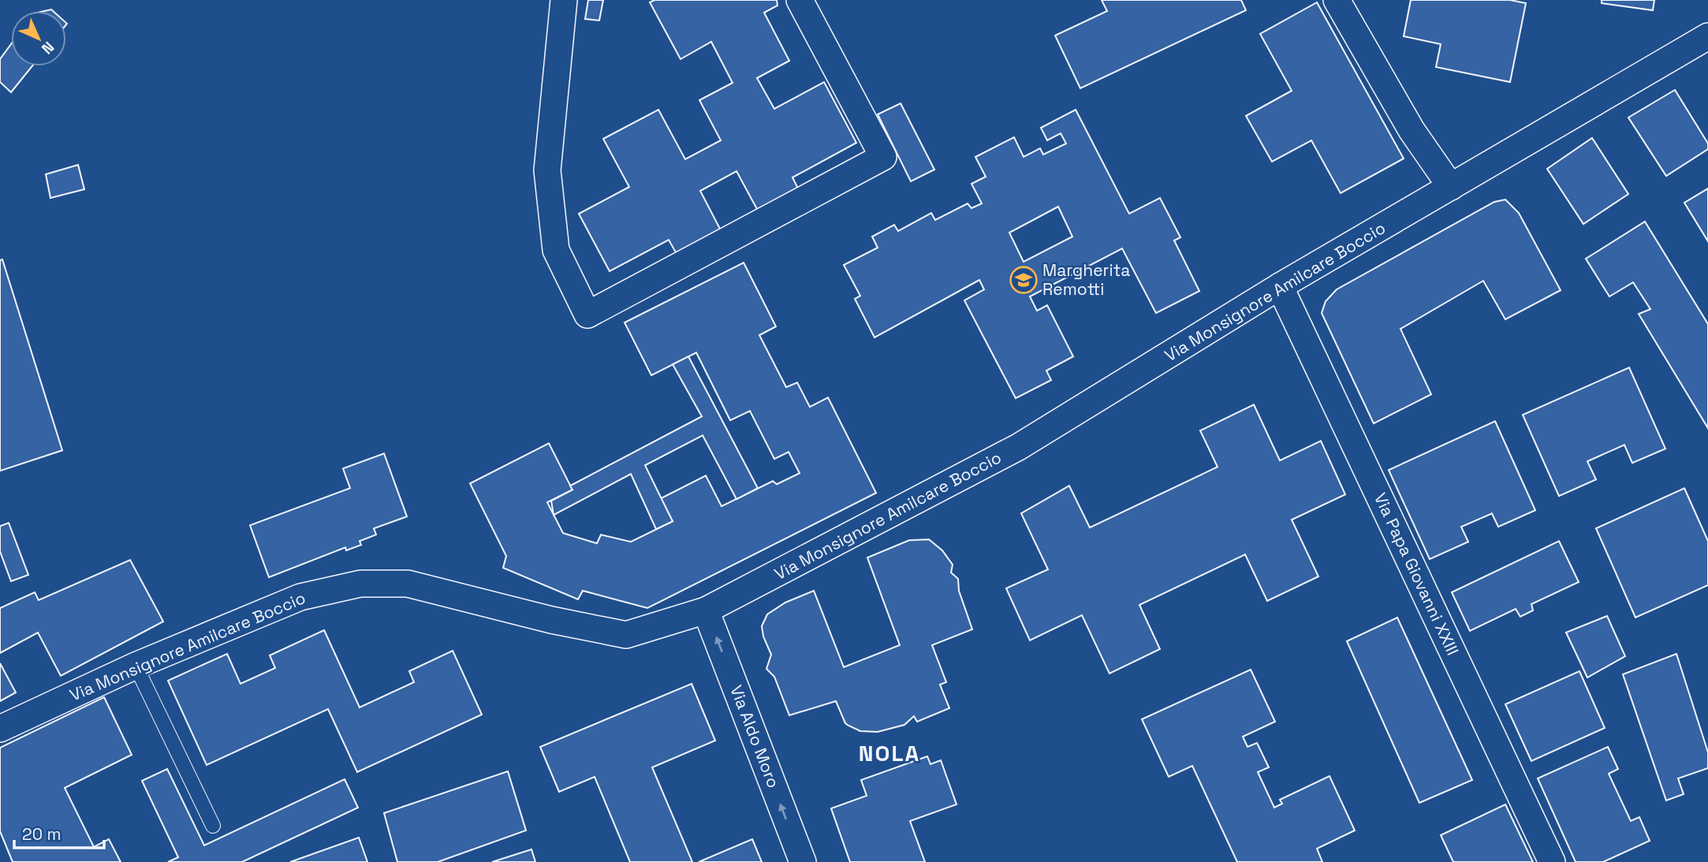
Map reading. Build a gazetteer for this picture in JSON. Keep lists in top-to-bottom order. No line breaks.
{"streets":{"street":["Via Monsignore Amilcare Boccio","Via Papa Giovanni XXIII","Via Aldo Moro"]},"crossings":[["Via Monsignore Amilcare Boccio","Via Papa Giovanni XXIII"],["Via Monsignore Amilcare Boccio","Via Aldo Moro"]],"one_way":["Via Aldo Moro"],"districts":["NOLA"],"places":{"school or university":["Margherita Remotti"]},"scale_bar":"20 m","north":"bottom right"}
